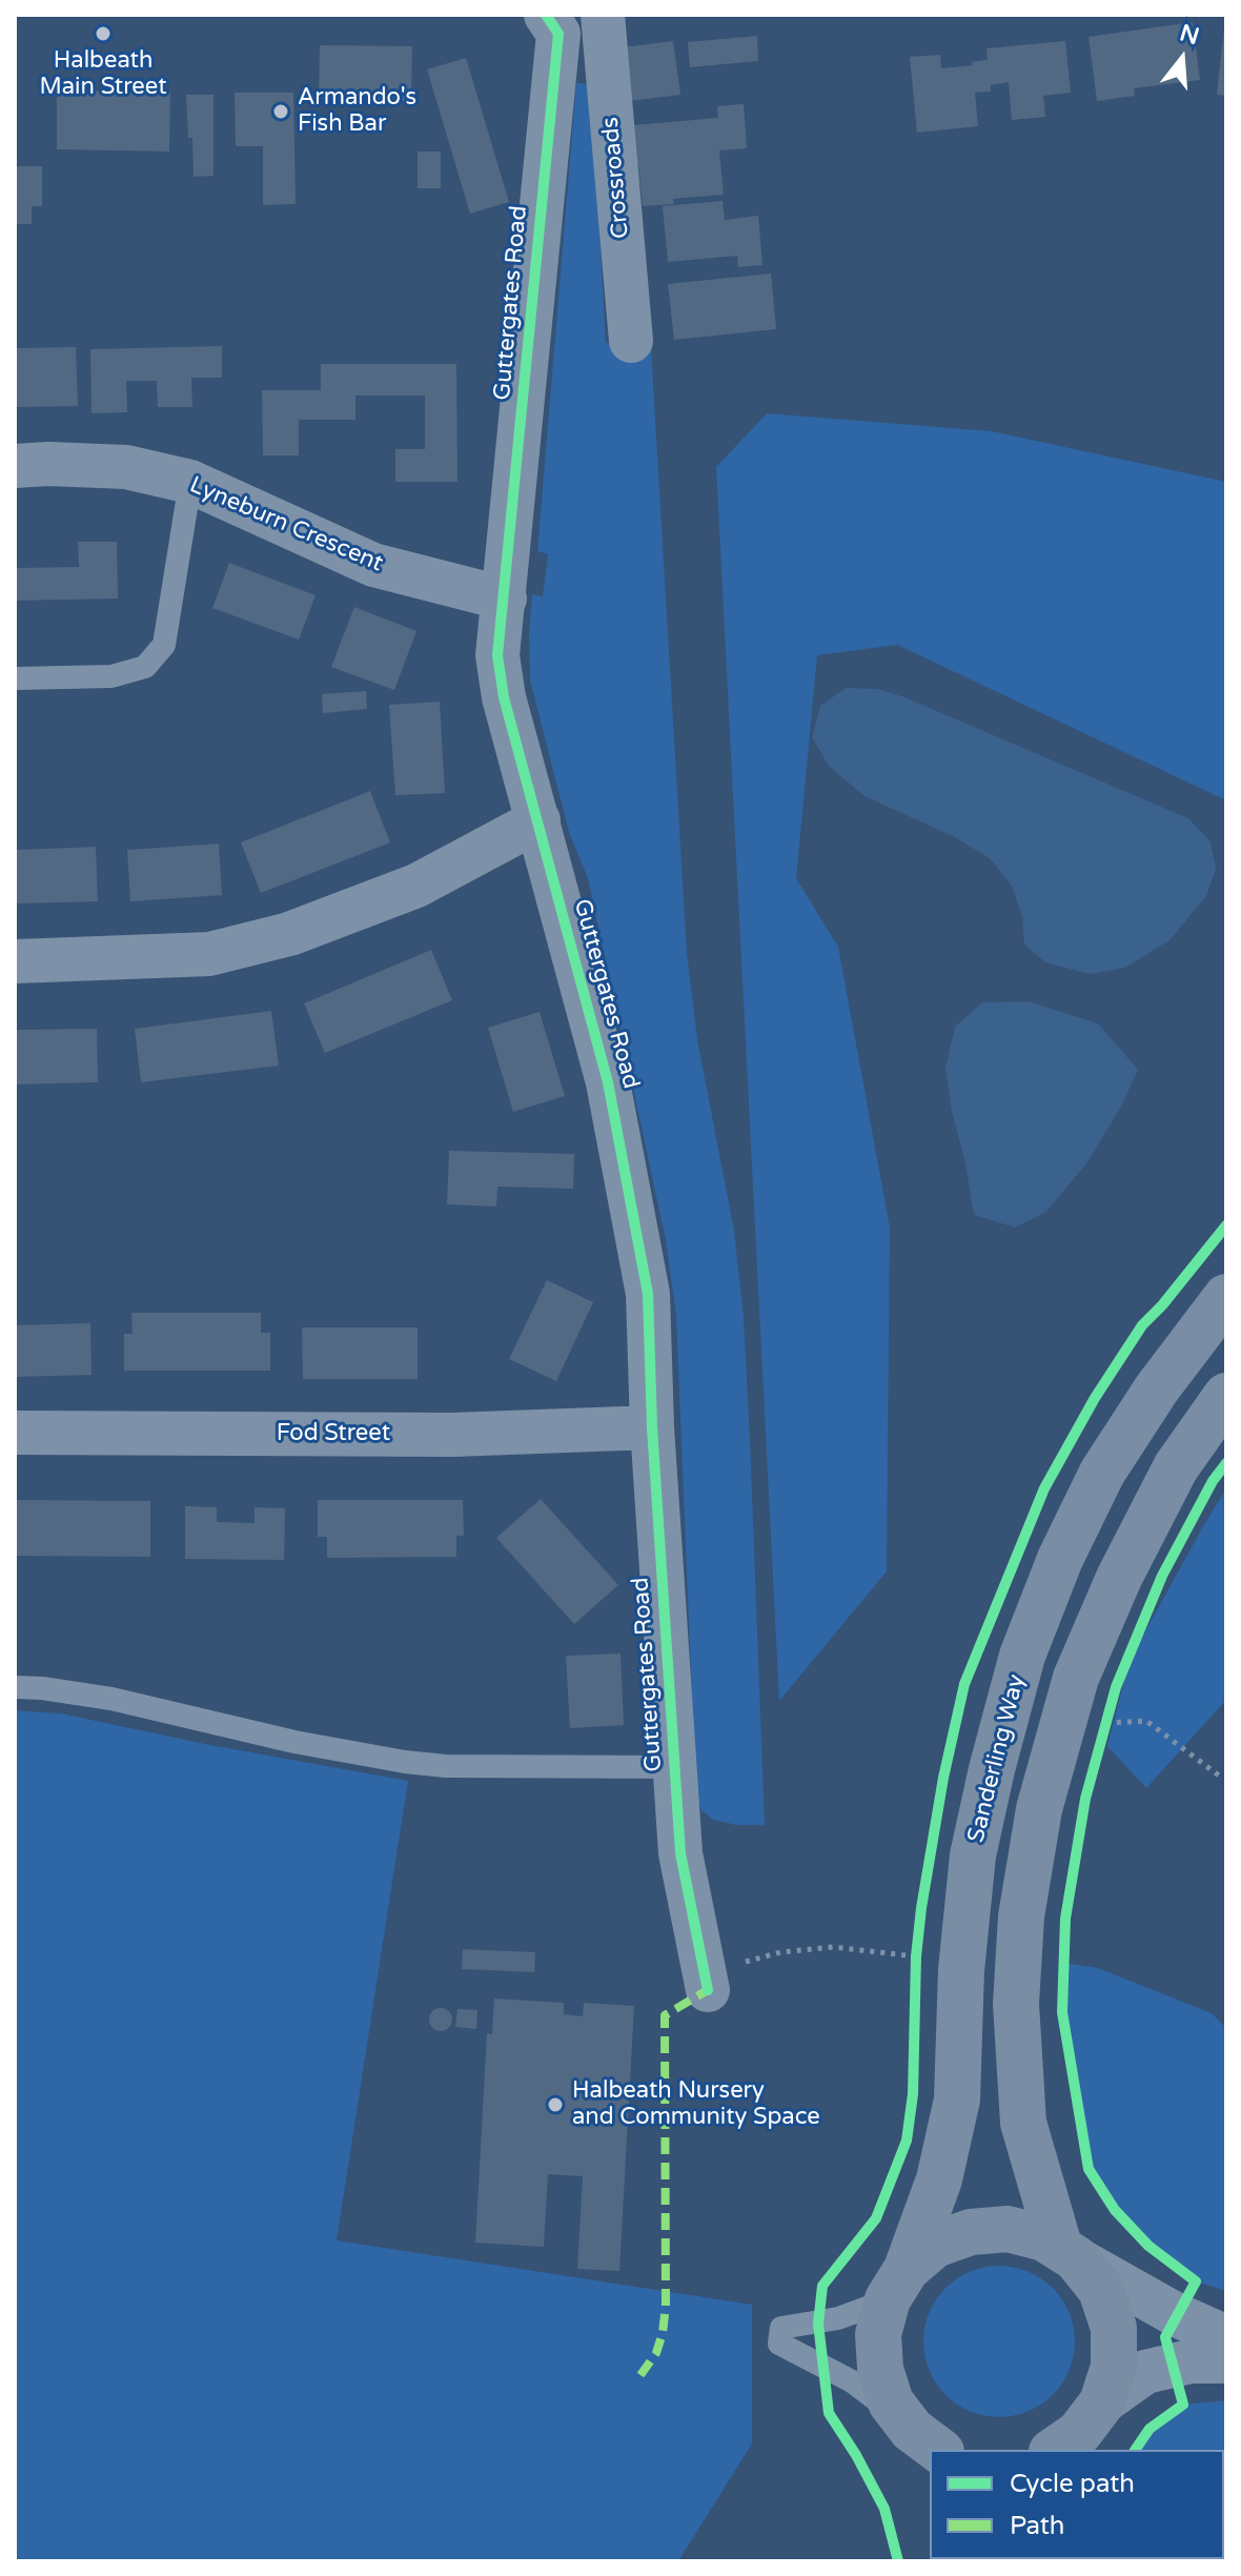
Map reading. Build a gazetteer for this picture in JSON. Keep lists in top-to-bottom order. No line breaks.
{"streets":{"street":["Crossroads","Guttergates Road","Lyneburn Crescent","Fod Street","Sanderling Way"]},"crossings":[["Guttergates Road","Lyneburn Crescent"],["Guttergates Road","Fod Street"]],"places":["Halbeath Main Street","Armando's Fish Bar","Halbeath Nursery and Community Space"],"legend":["Cycle path","Path"],"north":"top"}
